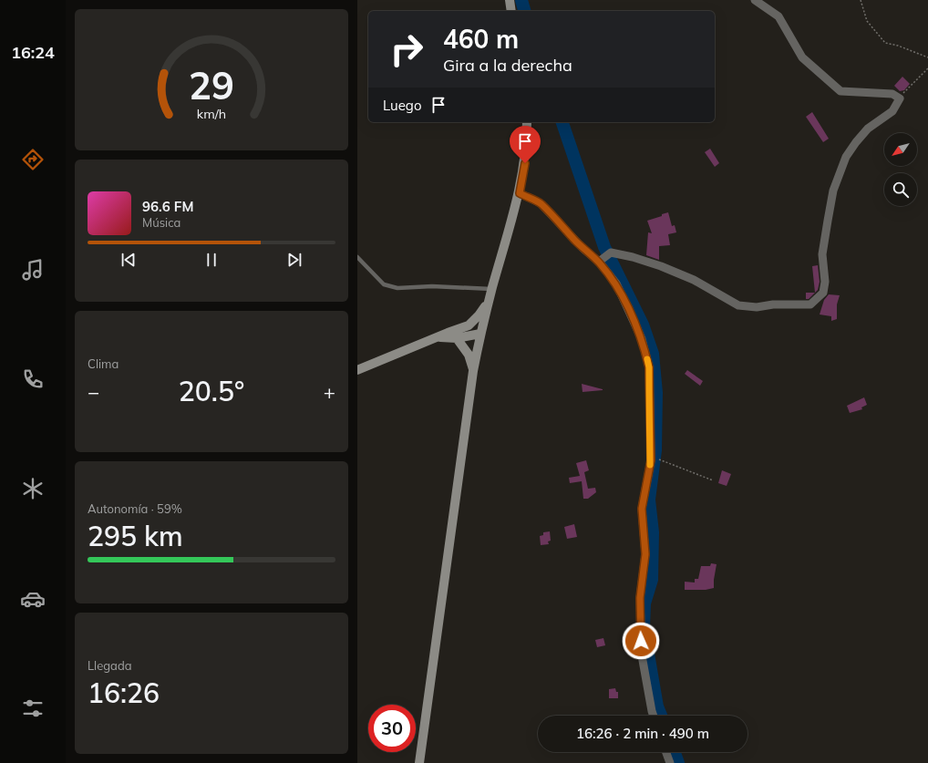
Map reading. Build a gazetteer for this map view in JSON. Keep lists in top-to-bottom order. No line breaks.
{"north":"bottom left","page":{"tabs":"16:24","turn":["460 m","Gira a la derecha"],"then":"Luego","song":["96.6 FM","Música"],"tile":["Clima",["Autonomía · 59%","295 km"],["Llegada","16:26"]],"heat":["−","20.5°","+"],"limit":"30","trip":"16:26 · 2 min · 490 m","gauge":["29","km/h"]}}
